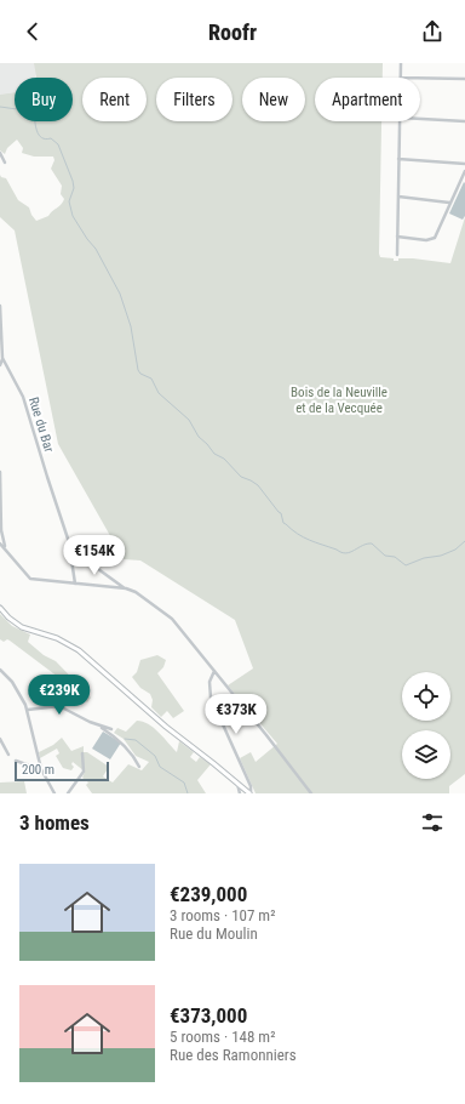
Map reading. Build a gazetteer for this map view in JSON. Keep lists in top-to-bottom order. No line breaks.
{"streets":{"street":["Rue du Bar"]},"parks":["Bois de la Neuville et de la Vecquée"],"scale_bar":"200 m","page":{"header":"Roofr","chip":["Buy","Rent","Filters","New","Apartment"],"price":["€154K","€239K","€373K"],"scale":"200 m","heading":"3 homes","list":[{"name":"€239,000","note":"3 rooms · 107 m² · Rue du Moulin"},{"name":"€373,000","note":"5 rooms · 148 m² · Rue des Ramonniers"}]}}
